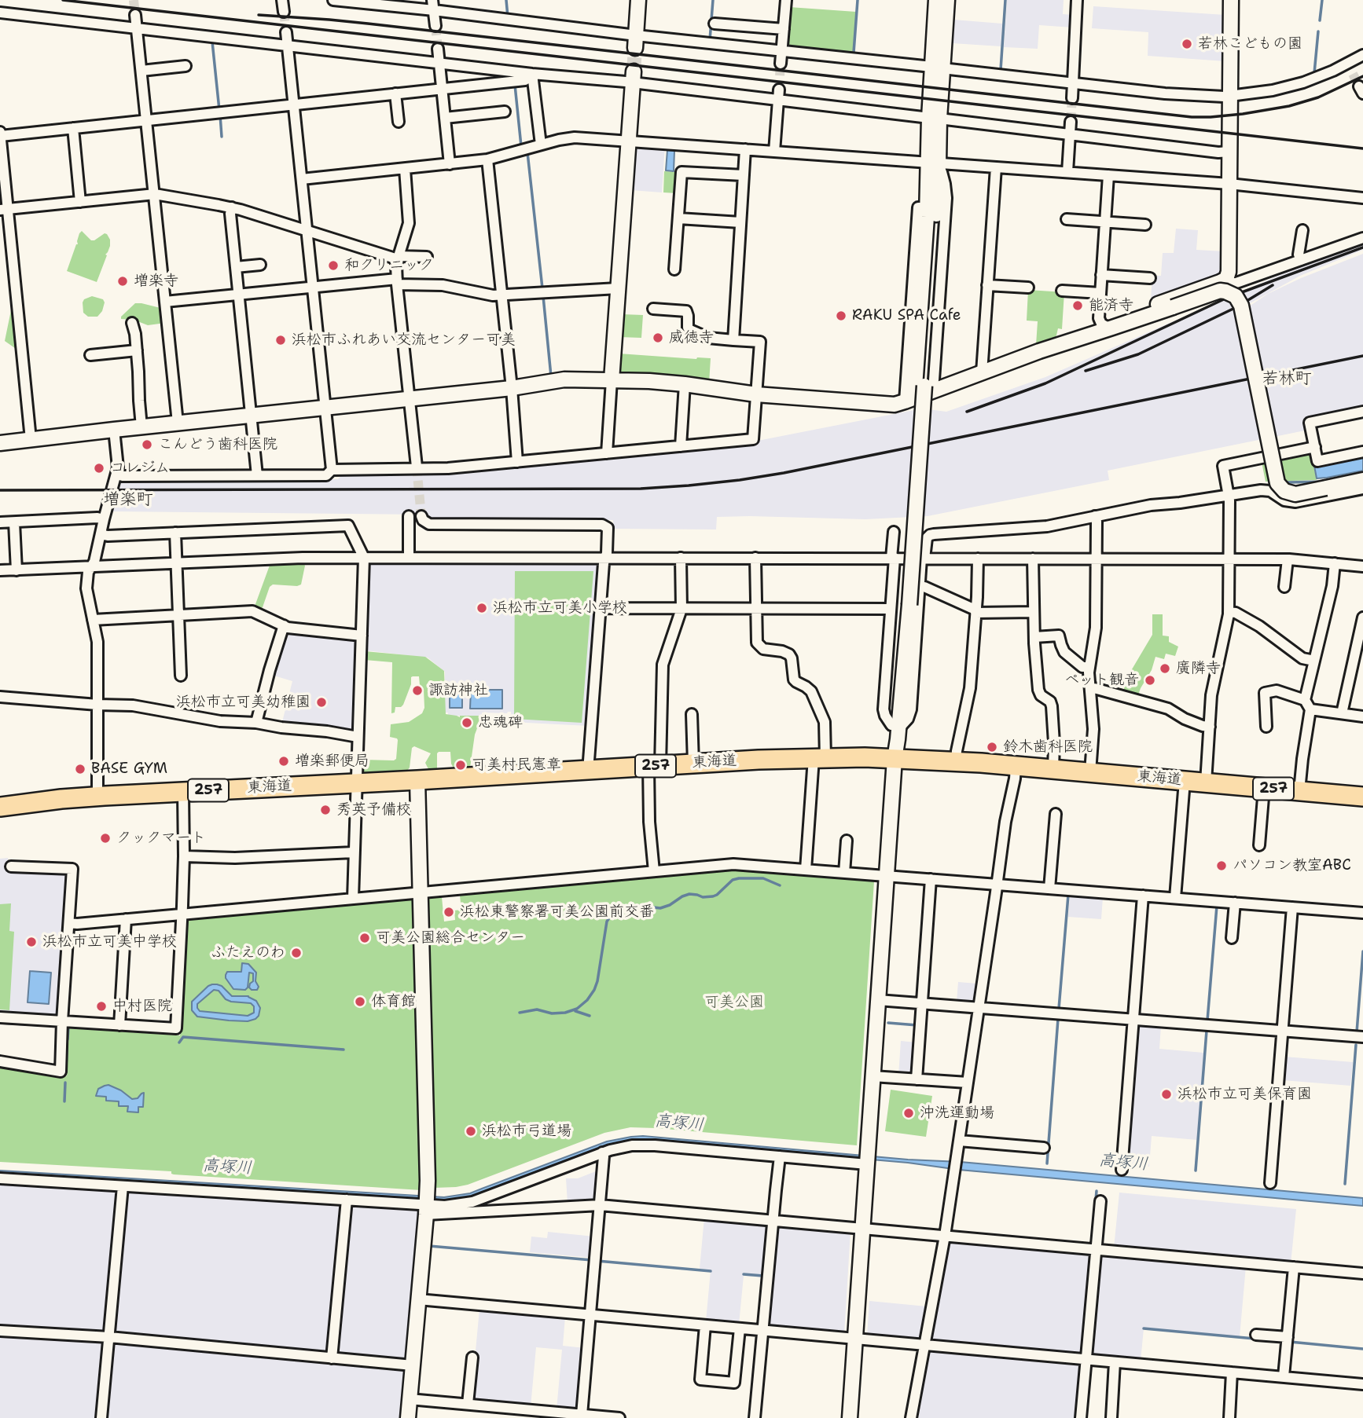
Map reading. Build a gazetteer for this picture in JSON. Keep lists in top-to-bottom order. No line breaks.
{"streets":{"highway":["東海道","257"]},"districts":["若林町","増楽町"],"water":["高塚川"],"parks":["可美公園"],"places":["若林こどもの園","和クリニック","増楽寺","能済寺","RAKU SPA Cafe","威徳寺","浜松市ふれあい交流センター可美","こんどう歯科医院","コレジム","浜松市立可美小学校","廣隣寺","ペット観音","諏訪神社","浜松市立可美幼稚園","忠魂碑","鈴木歯科医院","増楽郵便局","可美村民憲章","BASE GYM","秀英予備校","クックマート","パソコン教室ABC","浜松東警察署可美公園前交番","可美公園総合センター","浜松市立可美中学校","ふたえのわ","体育館","中村医院","浜松市立可美保育園","沖洗運動場","浜松市弓道場"]}
